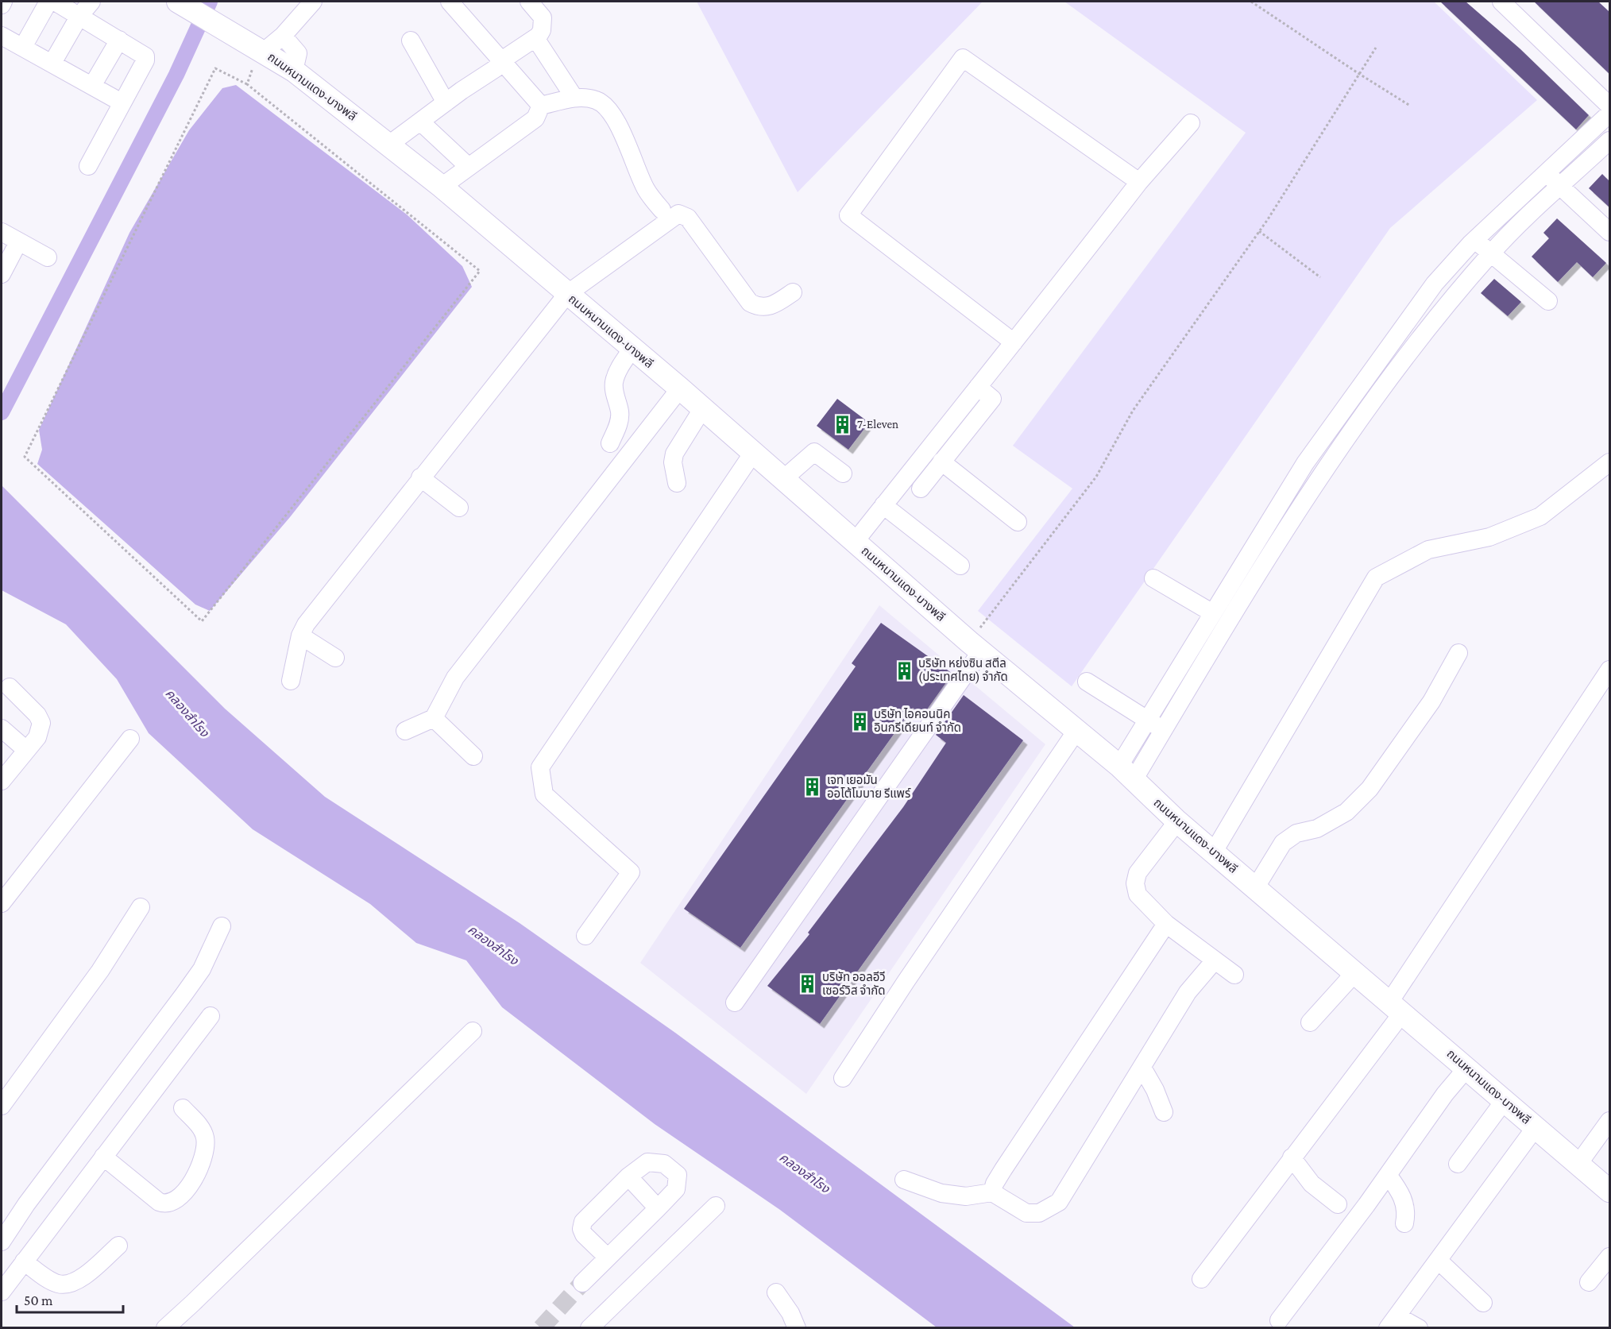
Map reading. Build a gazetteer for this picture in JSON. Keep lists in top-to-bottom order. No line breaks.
{"streets":{"main road":["ถนนหนามแดง-บางพลี"]},"water":["คลองสำโรง"],"places":{"building":["7-Eleven","บริษัท หย่งซิน สตีล (ประเทศไทย) จํากัด","บริษัท ไอคอนนิค อินกรีเดียนท์ จำกัด","เจท เยอมัน ออโต้โมบาย รีแพร์","บริษัท ออลอีวี เซอร์วิส จำกัด"]},"scale_bar":"50 m"}
